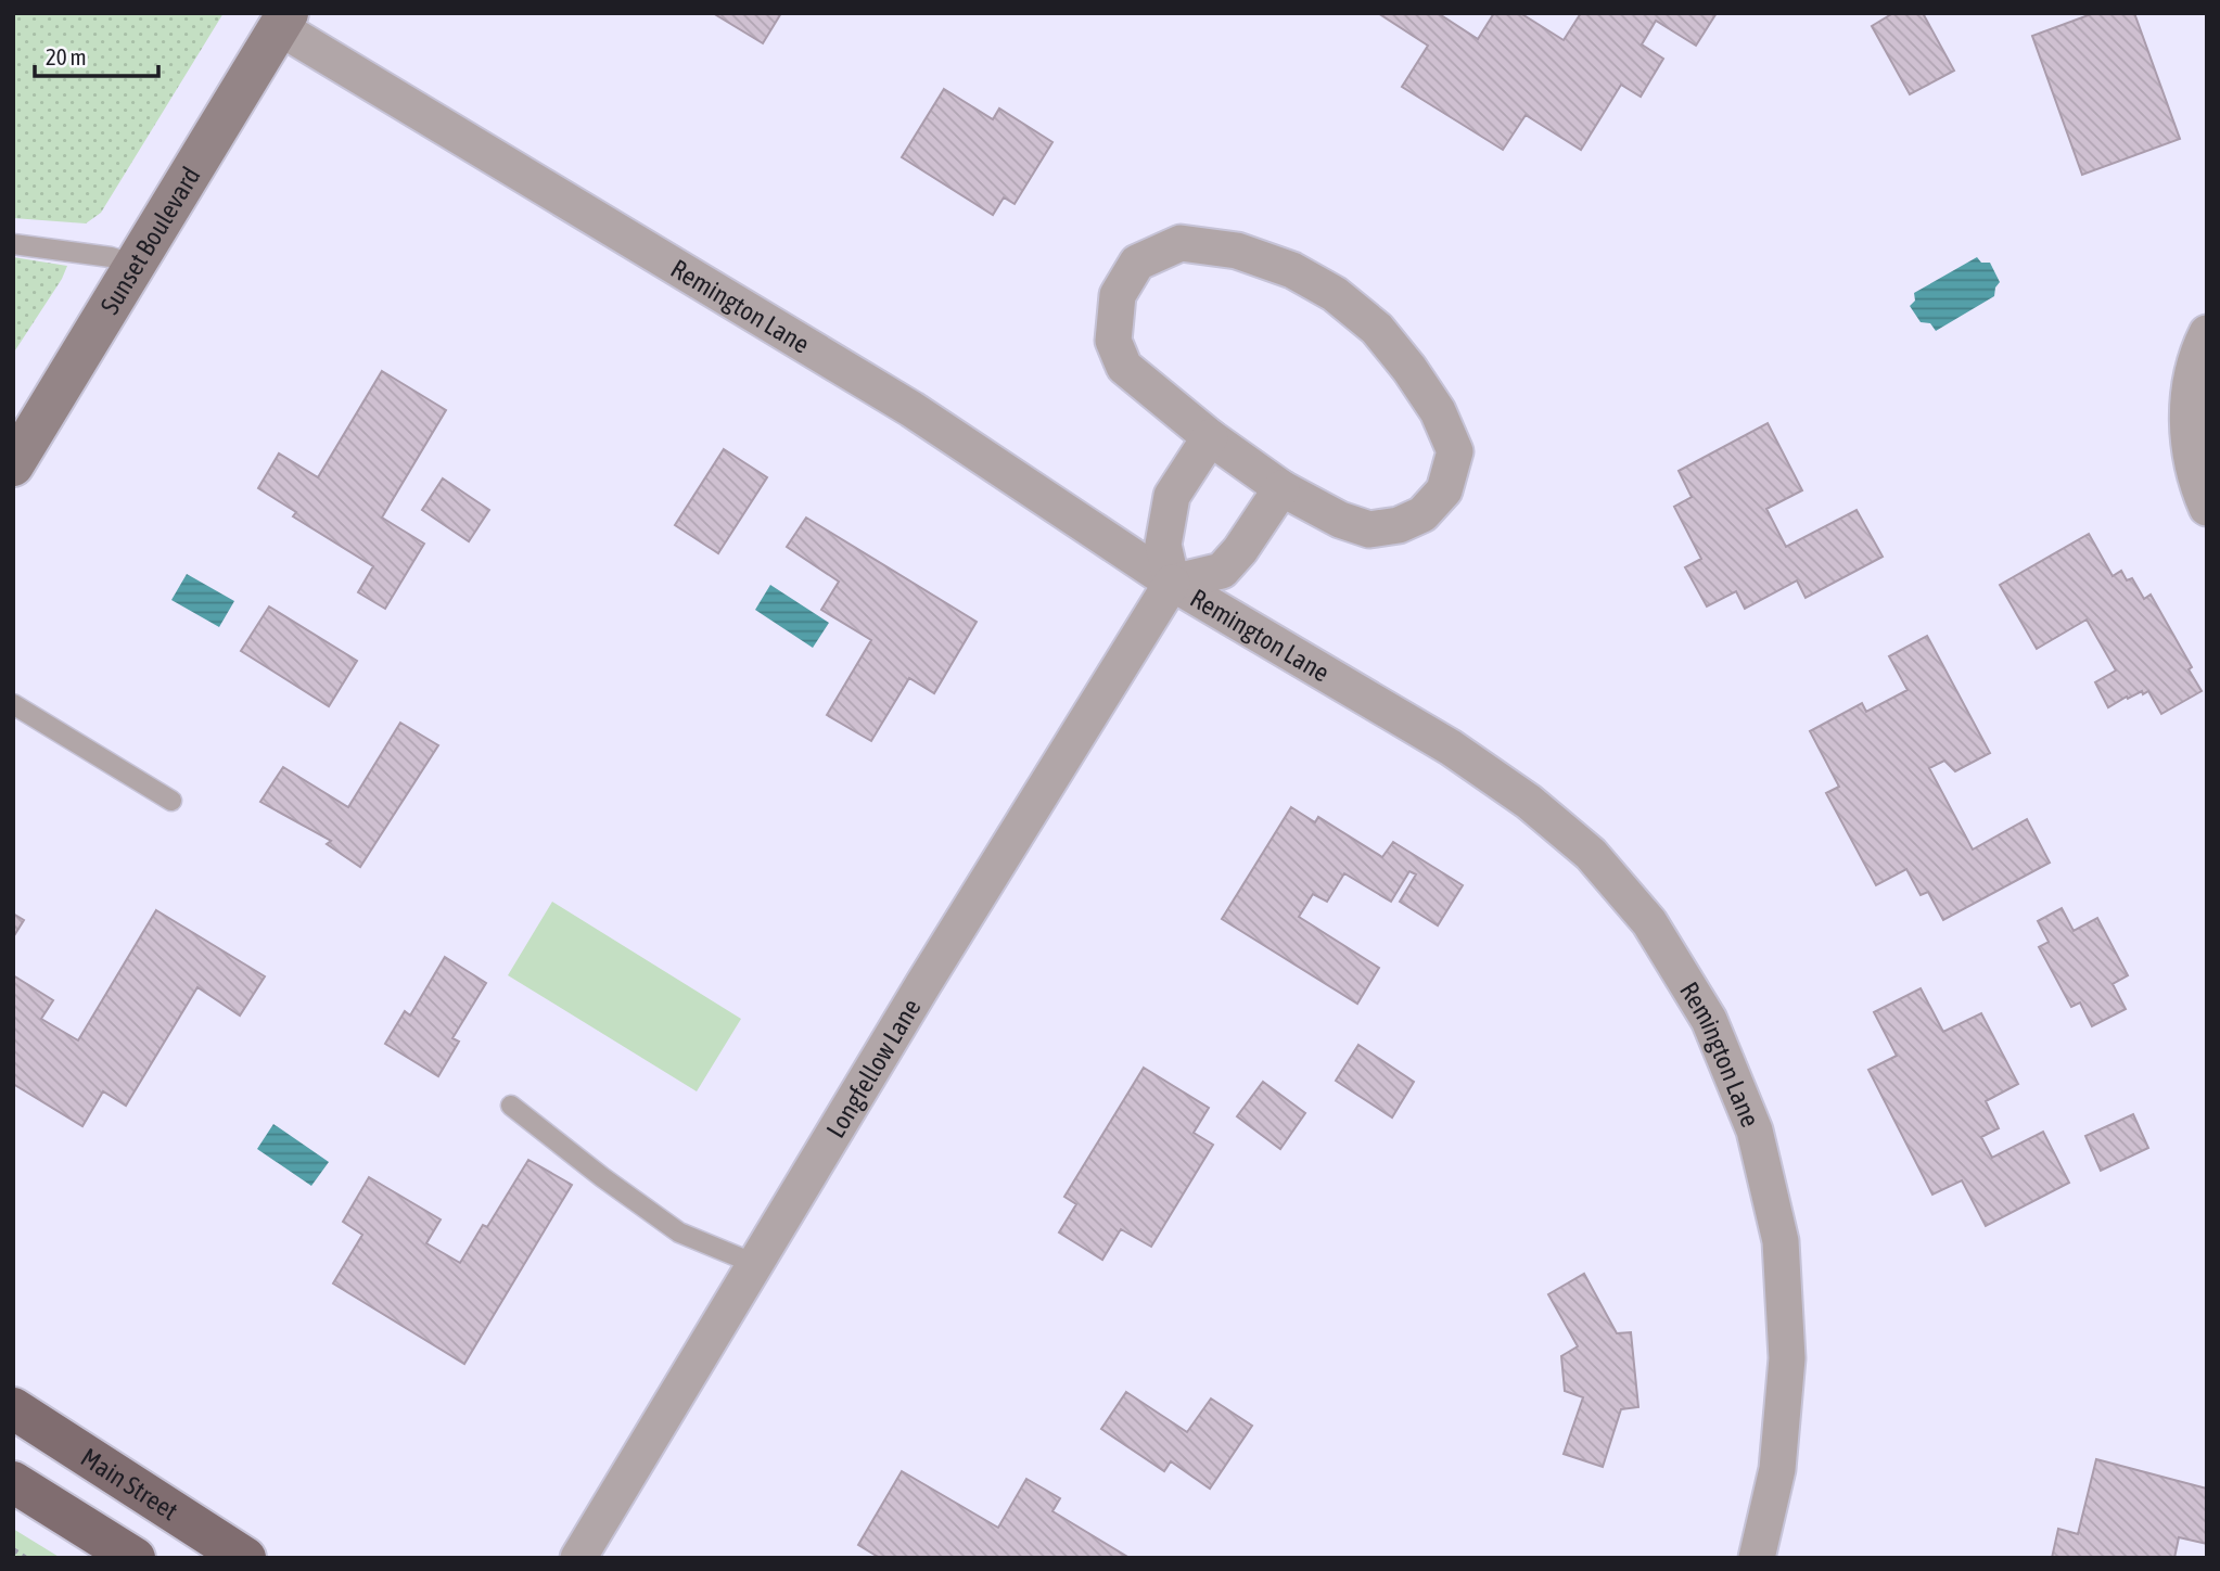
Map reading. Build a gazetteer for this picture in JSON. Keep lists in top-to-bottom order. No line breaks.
{"streets":{"main road":["Sunset Boulevard","Main Street"],"street":["Remington Lane","Longfellow Lane"]},"crossings":[["Sunset Boulevard","Remington Lane"],["Remington Lane","Longfellow Lane"]],"scale_bar":"20 m"}
